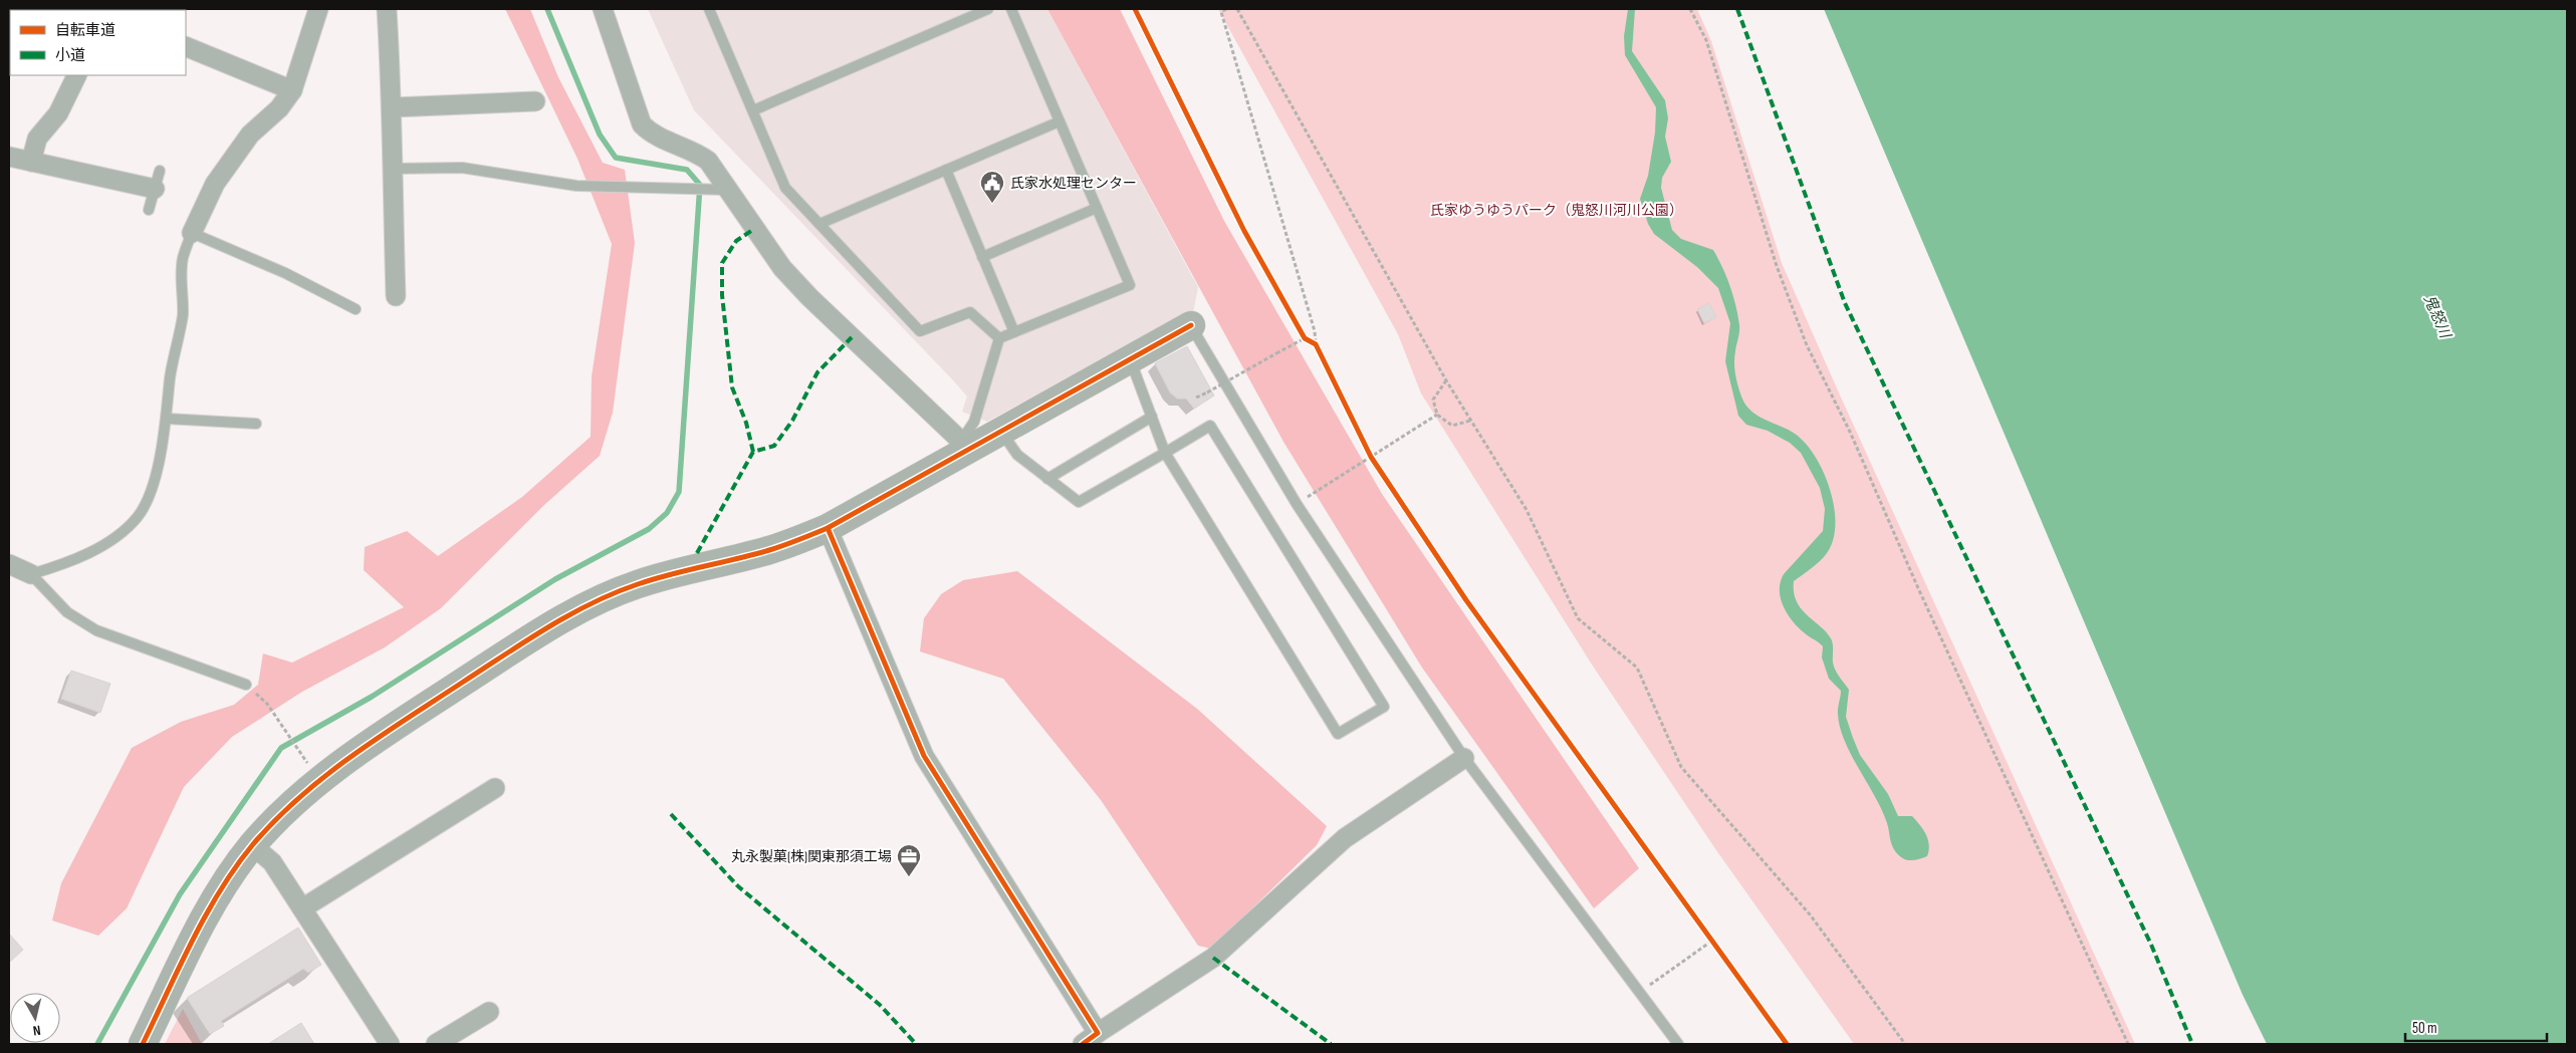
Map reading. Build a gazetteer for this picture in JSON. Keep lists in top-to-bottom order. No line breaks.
{"water":["鬼怒川"],"parks":["氏家ゆうゆうパーク（鬼怒川河川公園）"],"places":{"public building":["氏家水処理センター"],"office":["丸永製菓(株)関東那須工場"]},"legend":["自転車道","小道"],"scale_bar":"50 m","north":"bottom"}
